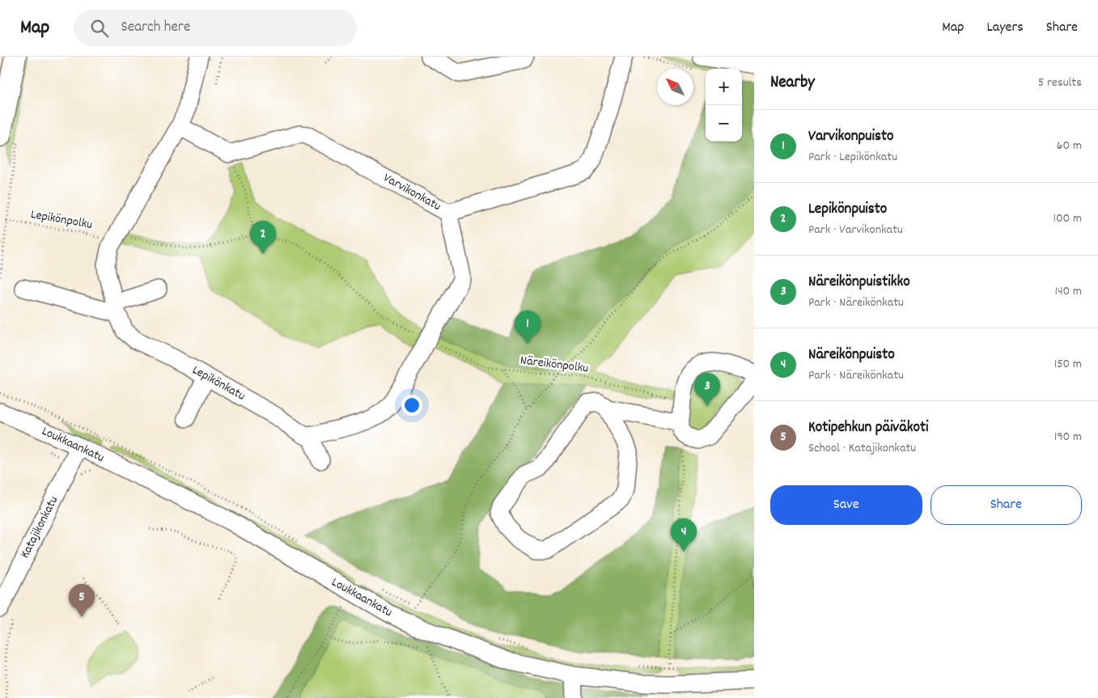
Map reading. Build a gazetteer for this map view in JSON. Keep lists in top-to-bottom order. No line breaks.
{"streets":{"street":["Varvikonkatu","Lepikönkatu","Loukkaankatu","Katajikonkatu"],"path":["Lepikönpolku","Näreikönpolku"]},"crossings":[["Lepikönpolku","Näreikönpolku"],["Lepikönpolku","Lepikönkatu"],["Loukkaankatu","Katajikonkatu"]],"north":"top left","page":{"header":"Map","search":"Search here","nav":["Map","Layers","Share"],"heading":["Nearby","5 results"],"map_buttons":["+","−"],"list":[{"mark":"1","name":"Varvikonpuisto","note":"Park · Lepikönkatu","value":"60 m"},{"mark":"2","name":"Lepikönpuisto","note":"Park · Varvikonkatu","value":"100 m"},{"mark":"3","name":"Näreikönpuistikko","note":"Park · Näreikönkatu","value":"140 m"},{"mark":"4","name":"Näreikönpuisto","note":"Park · Näreikönkatu","value":"150 m"},{"mark":"5","name":"Kotipehkun päiväkoti","note":"School · Katajikonkatu","value":"190 m"}],"pins":["2","1","3","4","5"],"buttons":["Save","Share"]}}
